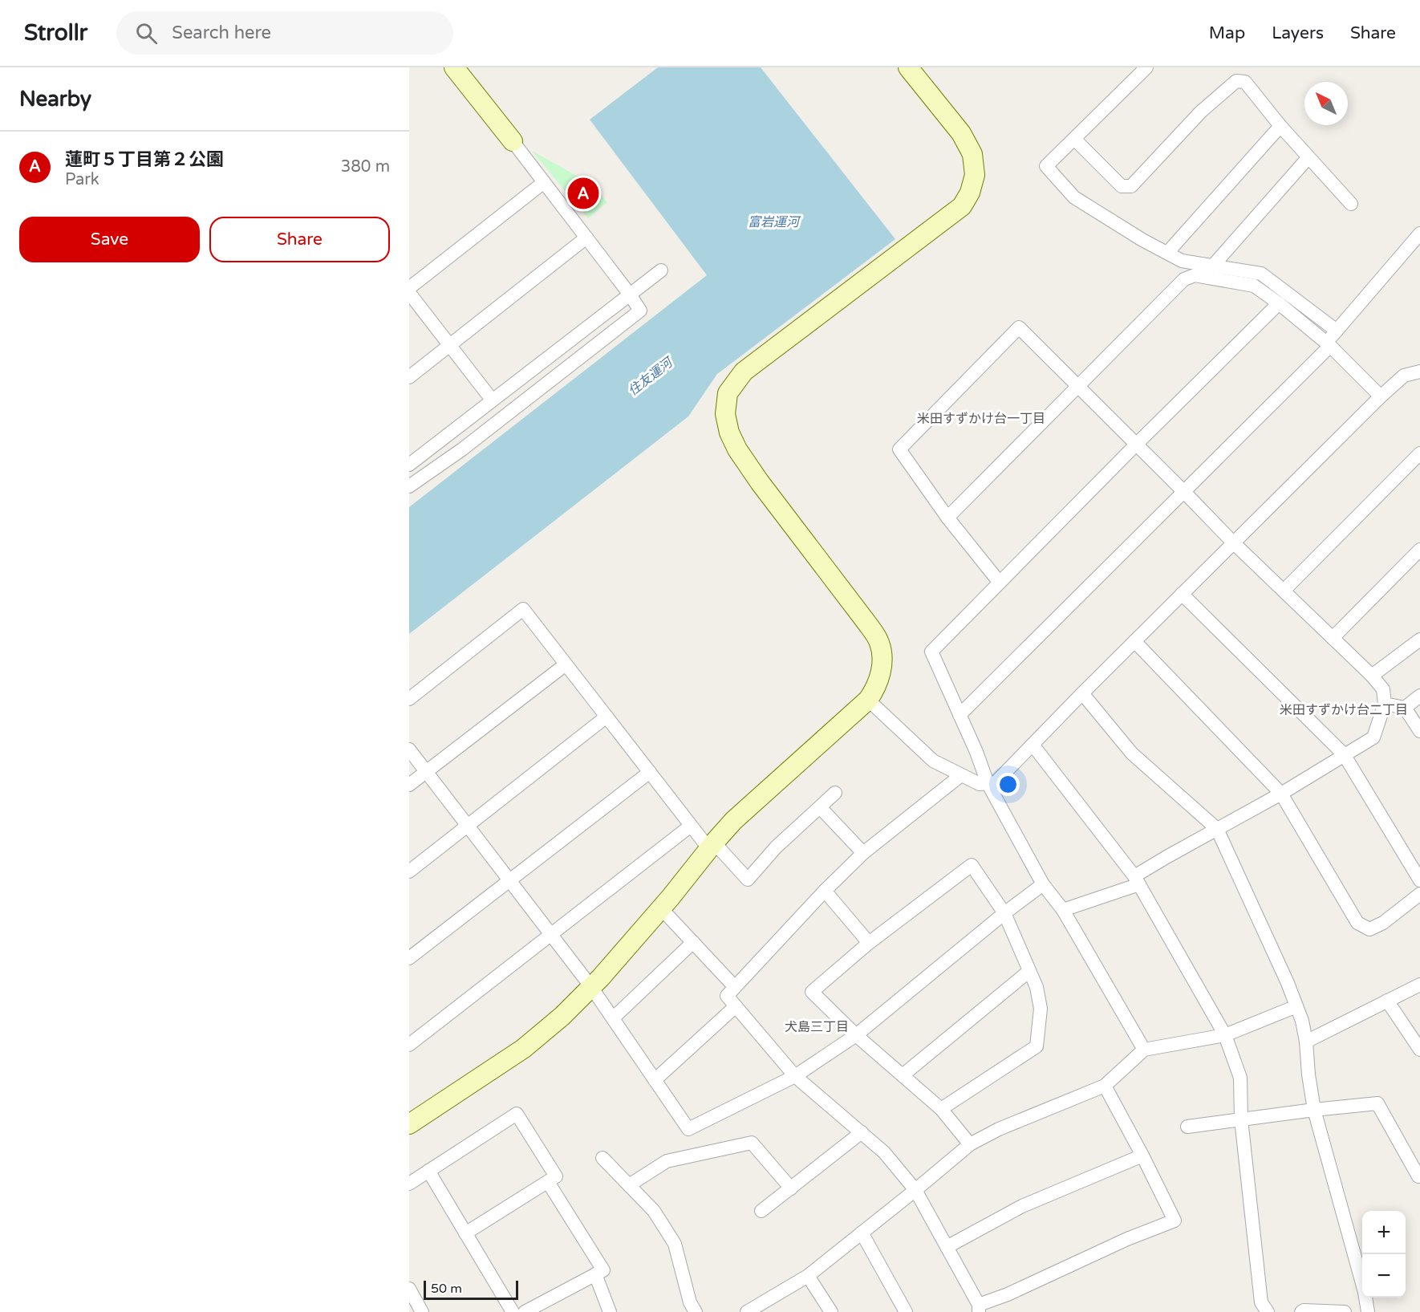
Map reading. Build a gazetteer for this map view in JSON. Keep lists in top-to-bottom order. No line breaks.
{"districts":["米田すずかけ台一丁目","米田すずかけ台二丁目","犬島三丁目"],"water":["富岩運河","住友運河"],"scale_bar":"50 m","north":"top left","page":{"header":"Strollr","search":"Search here","nav":["Map","Layers","Share"],"heading":"Nearby","list":[{"mark":"A","name":"蓮町５丁目第２公園","note":"Park","value":"380 m"}],"pins":"A","buttons":["Save","Share"],"map_buttons":["+","−"],"scale":"50 m"}}
